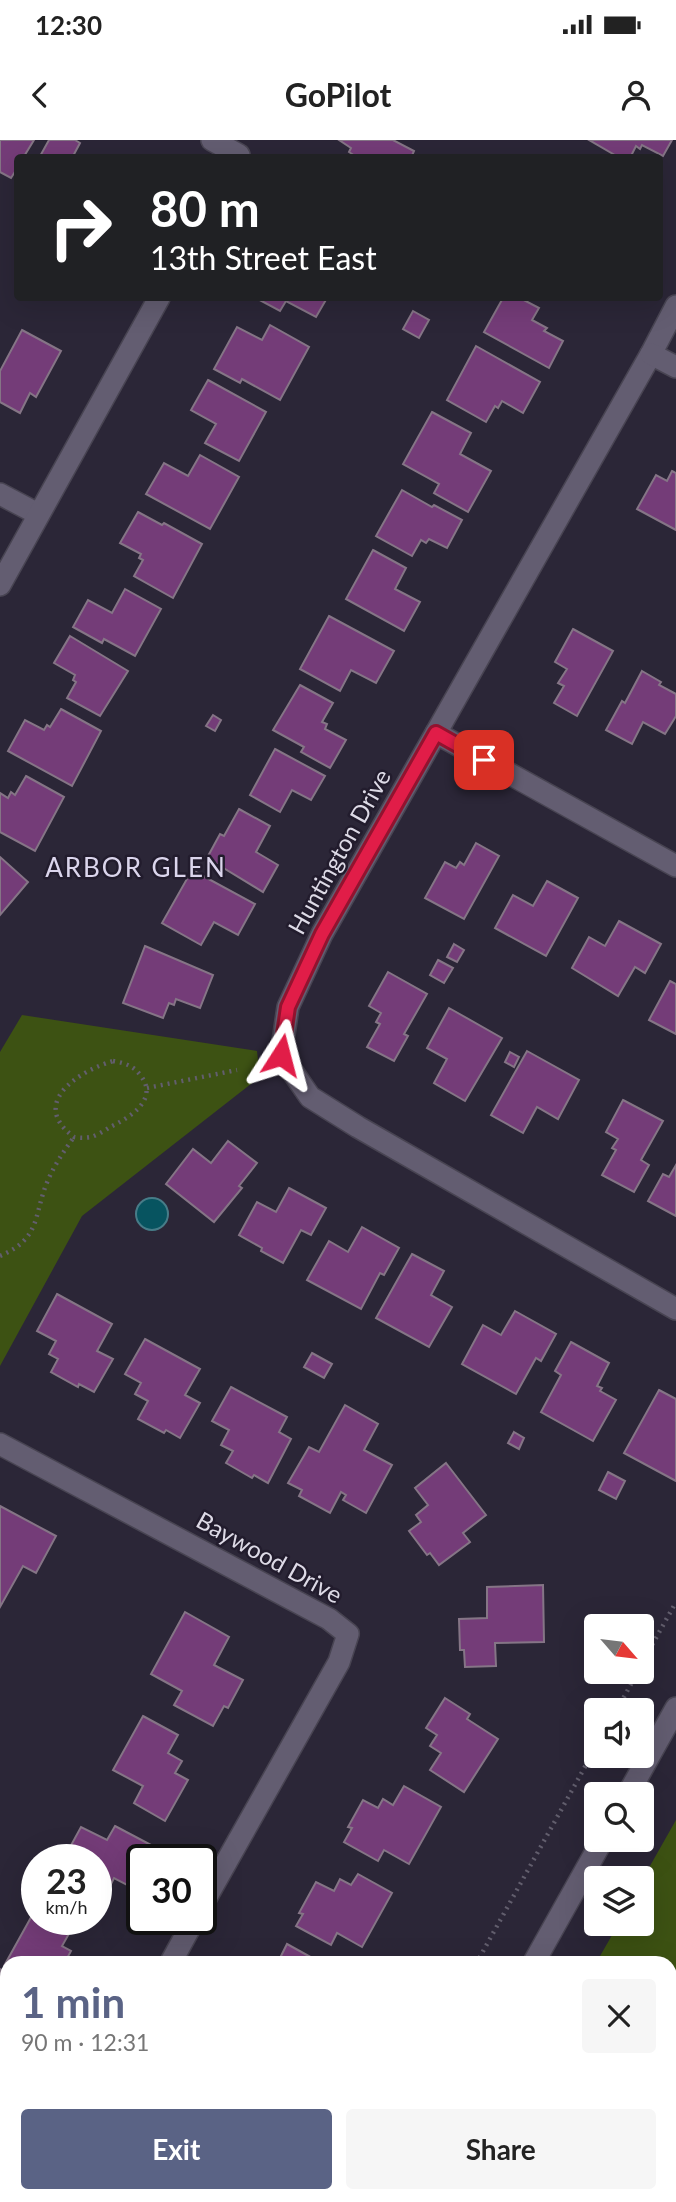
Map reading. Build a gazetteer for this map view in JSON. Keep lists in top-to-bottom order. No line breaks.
{"streets":{"street":["Huntington Drive","Baywood Drive"]},"districts":["ARBOR GLEN"],"north":"bottom right","page":{"status":"12:30","header":"GoPilot","turn":["80 m","13th Street East"],"speed":"23 km/h","limit":"30","heading":["1 min","90 m · 12:31"],"buttons":["Exit","Share"]}}
